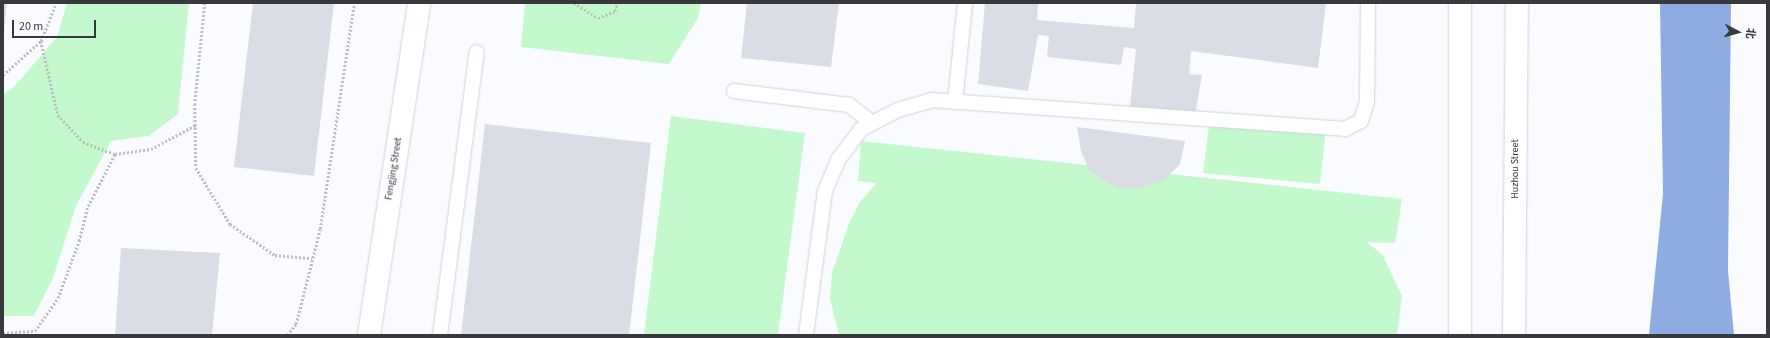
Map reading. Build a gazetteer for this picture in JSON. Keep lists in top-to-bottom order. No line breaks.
{"streets":{"main road":["Fengjing Street","Huzhou Street"]},"scale_bar":"20 m","north":"right"}
